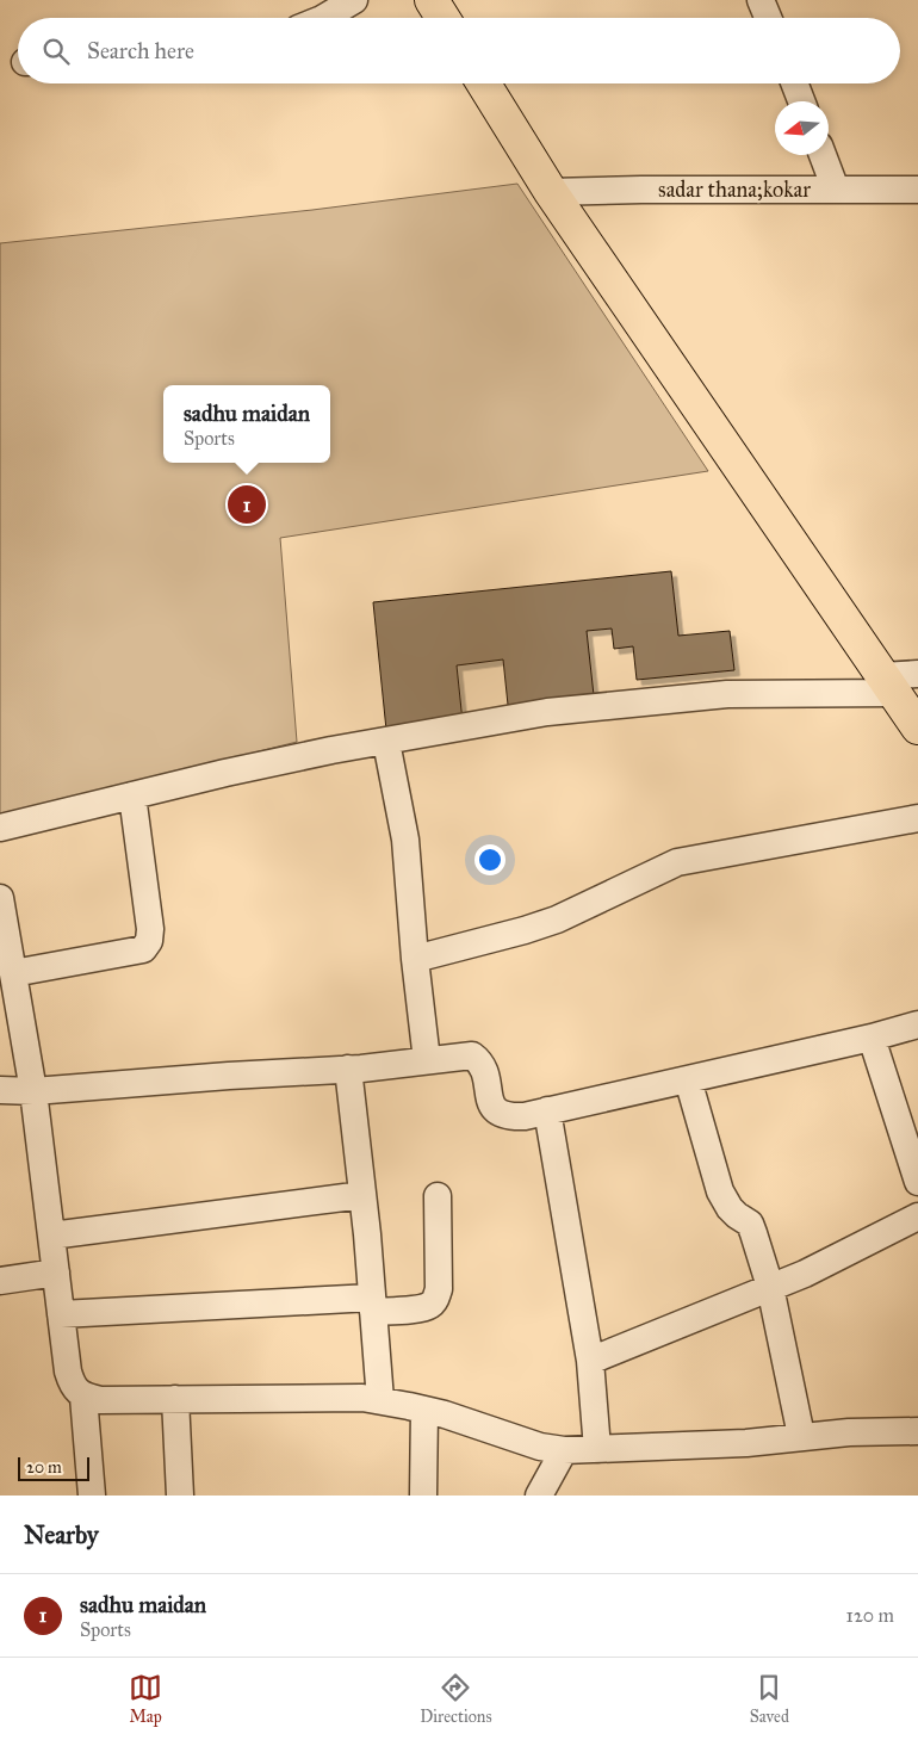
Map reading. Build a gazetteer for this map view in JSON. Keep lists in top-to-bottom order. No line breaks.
{"streets":{"street":["sadar thana;kokar"]},"scale_bar":"20 m","north":"left","page":{"search":"Search here","popup":["sadhu maidan","Sports"],"pins":"1","scale":"20 m","heading":"Nearby","list":[{"mark":"1","name":"sadhu maidan","note":"Sports","value":"120 m"}],"nav":["Map","Directions","Saved"]}}
